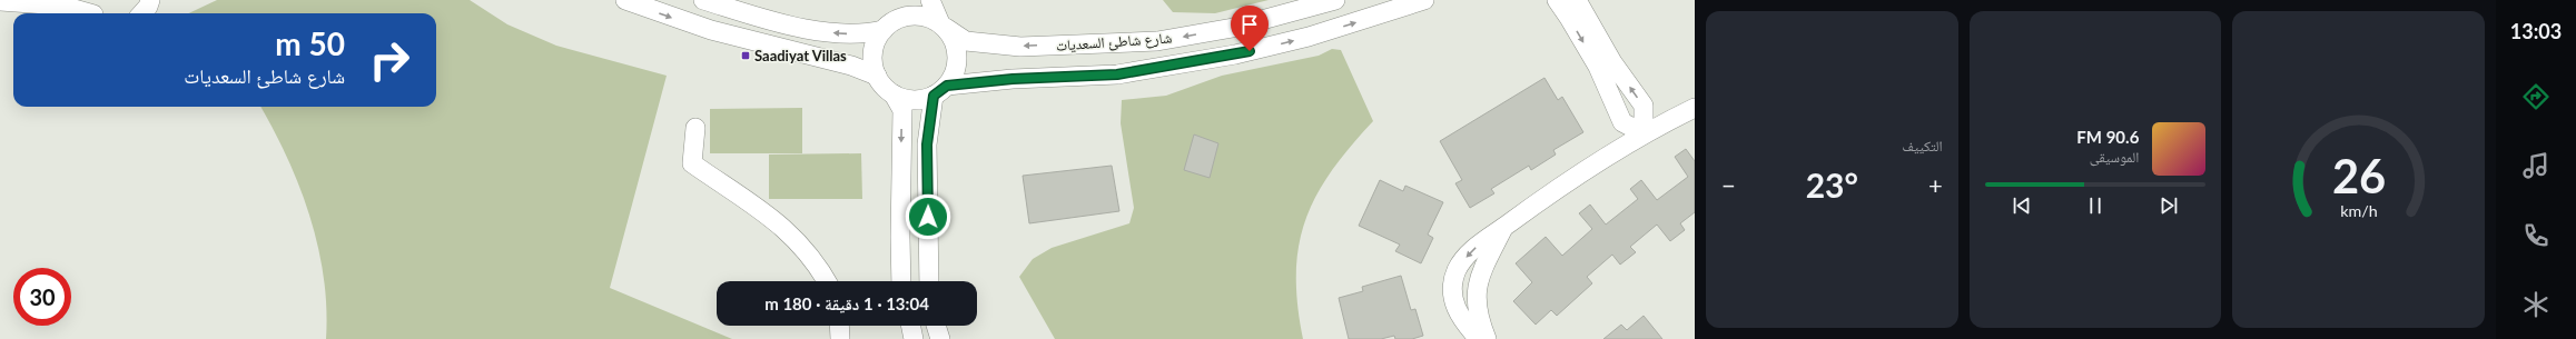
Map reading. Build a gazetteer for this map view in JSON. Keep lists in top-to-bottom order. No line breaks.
{"streets":{"street":["شارع شاطئ السعديات"]},"places":{"transit":["Saadiyat Villas"]},"page":{"tabs":"13:03","tile":"التكييف","turn":["50 m","شارع شاطئ السعديات"],"song":["90.6 FM","الموسيقى"],"heat":["−","23°","+"],"limit":"30","trip":"13:04 · 1 دقيقة · 180 m","gauge":["26","km/h"]}}
